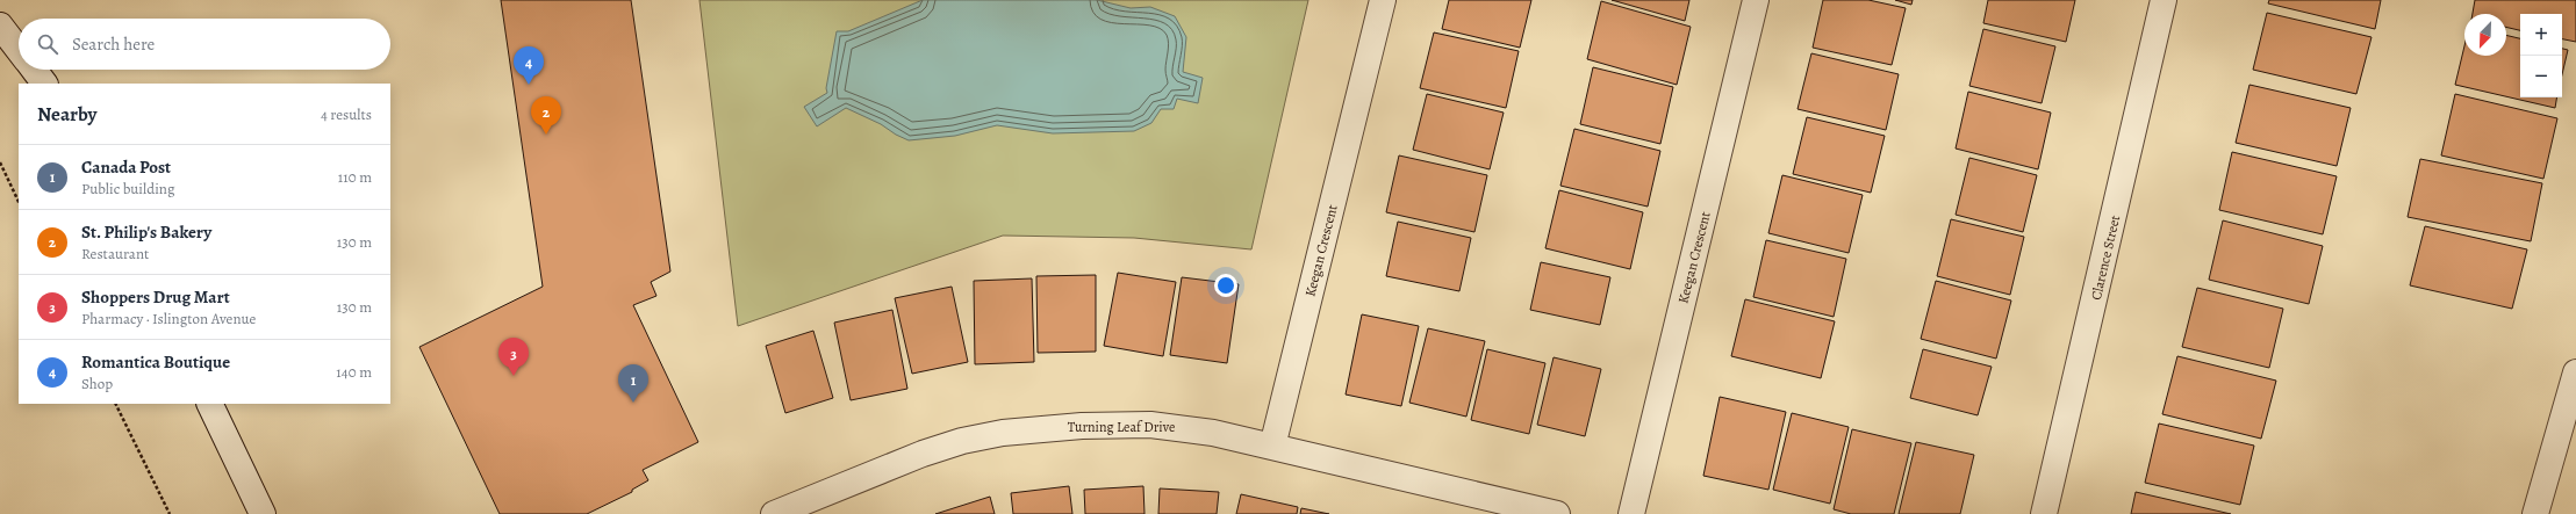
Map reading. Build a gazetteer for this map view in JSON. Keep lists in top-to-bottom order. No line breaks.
{"streets":{"street":["Keegan Crescent","Clarence Street","Turning Leaf Drive"]},"crossings":[["Keegan Crescent","Turning Leaf Drive"]],"north":"bottom left","page":{"map_buttons":["+","−"],"search":"Search here","pins":["4","2","3","1"],"heading":["Nearby","4 results"],"list":[{"mark":"1","name":"Canada Post","note":"Public building","value":"110 m"},{"mark":"2","name":"St. Philip's Bakery","note":"Restaurant","value":"130 m"},{"mark":"3","name":"Shoppers Drug Mart","note":"Pharmacy · Islington Avenue","value":"130 m"},{"mark":"4","name":"Romantica Boutique","note":"Shop","value":"140 m"}]}}
